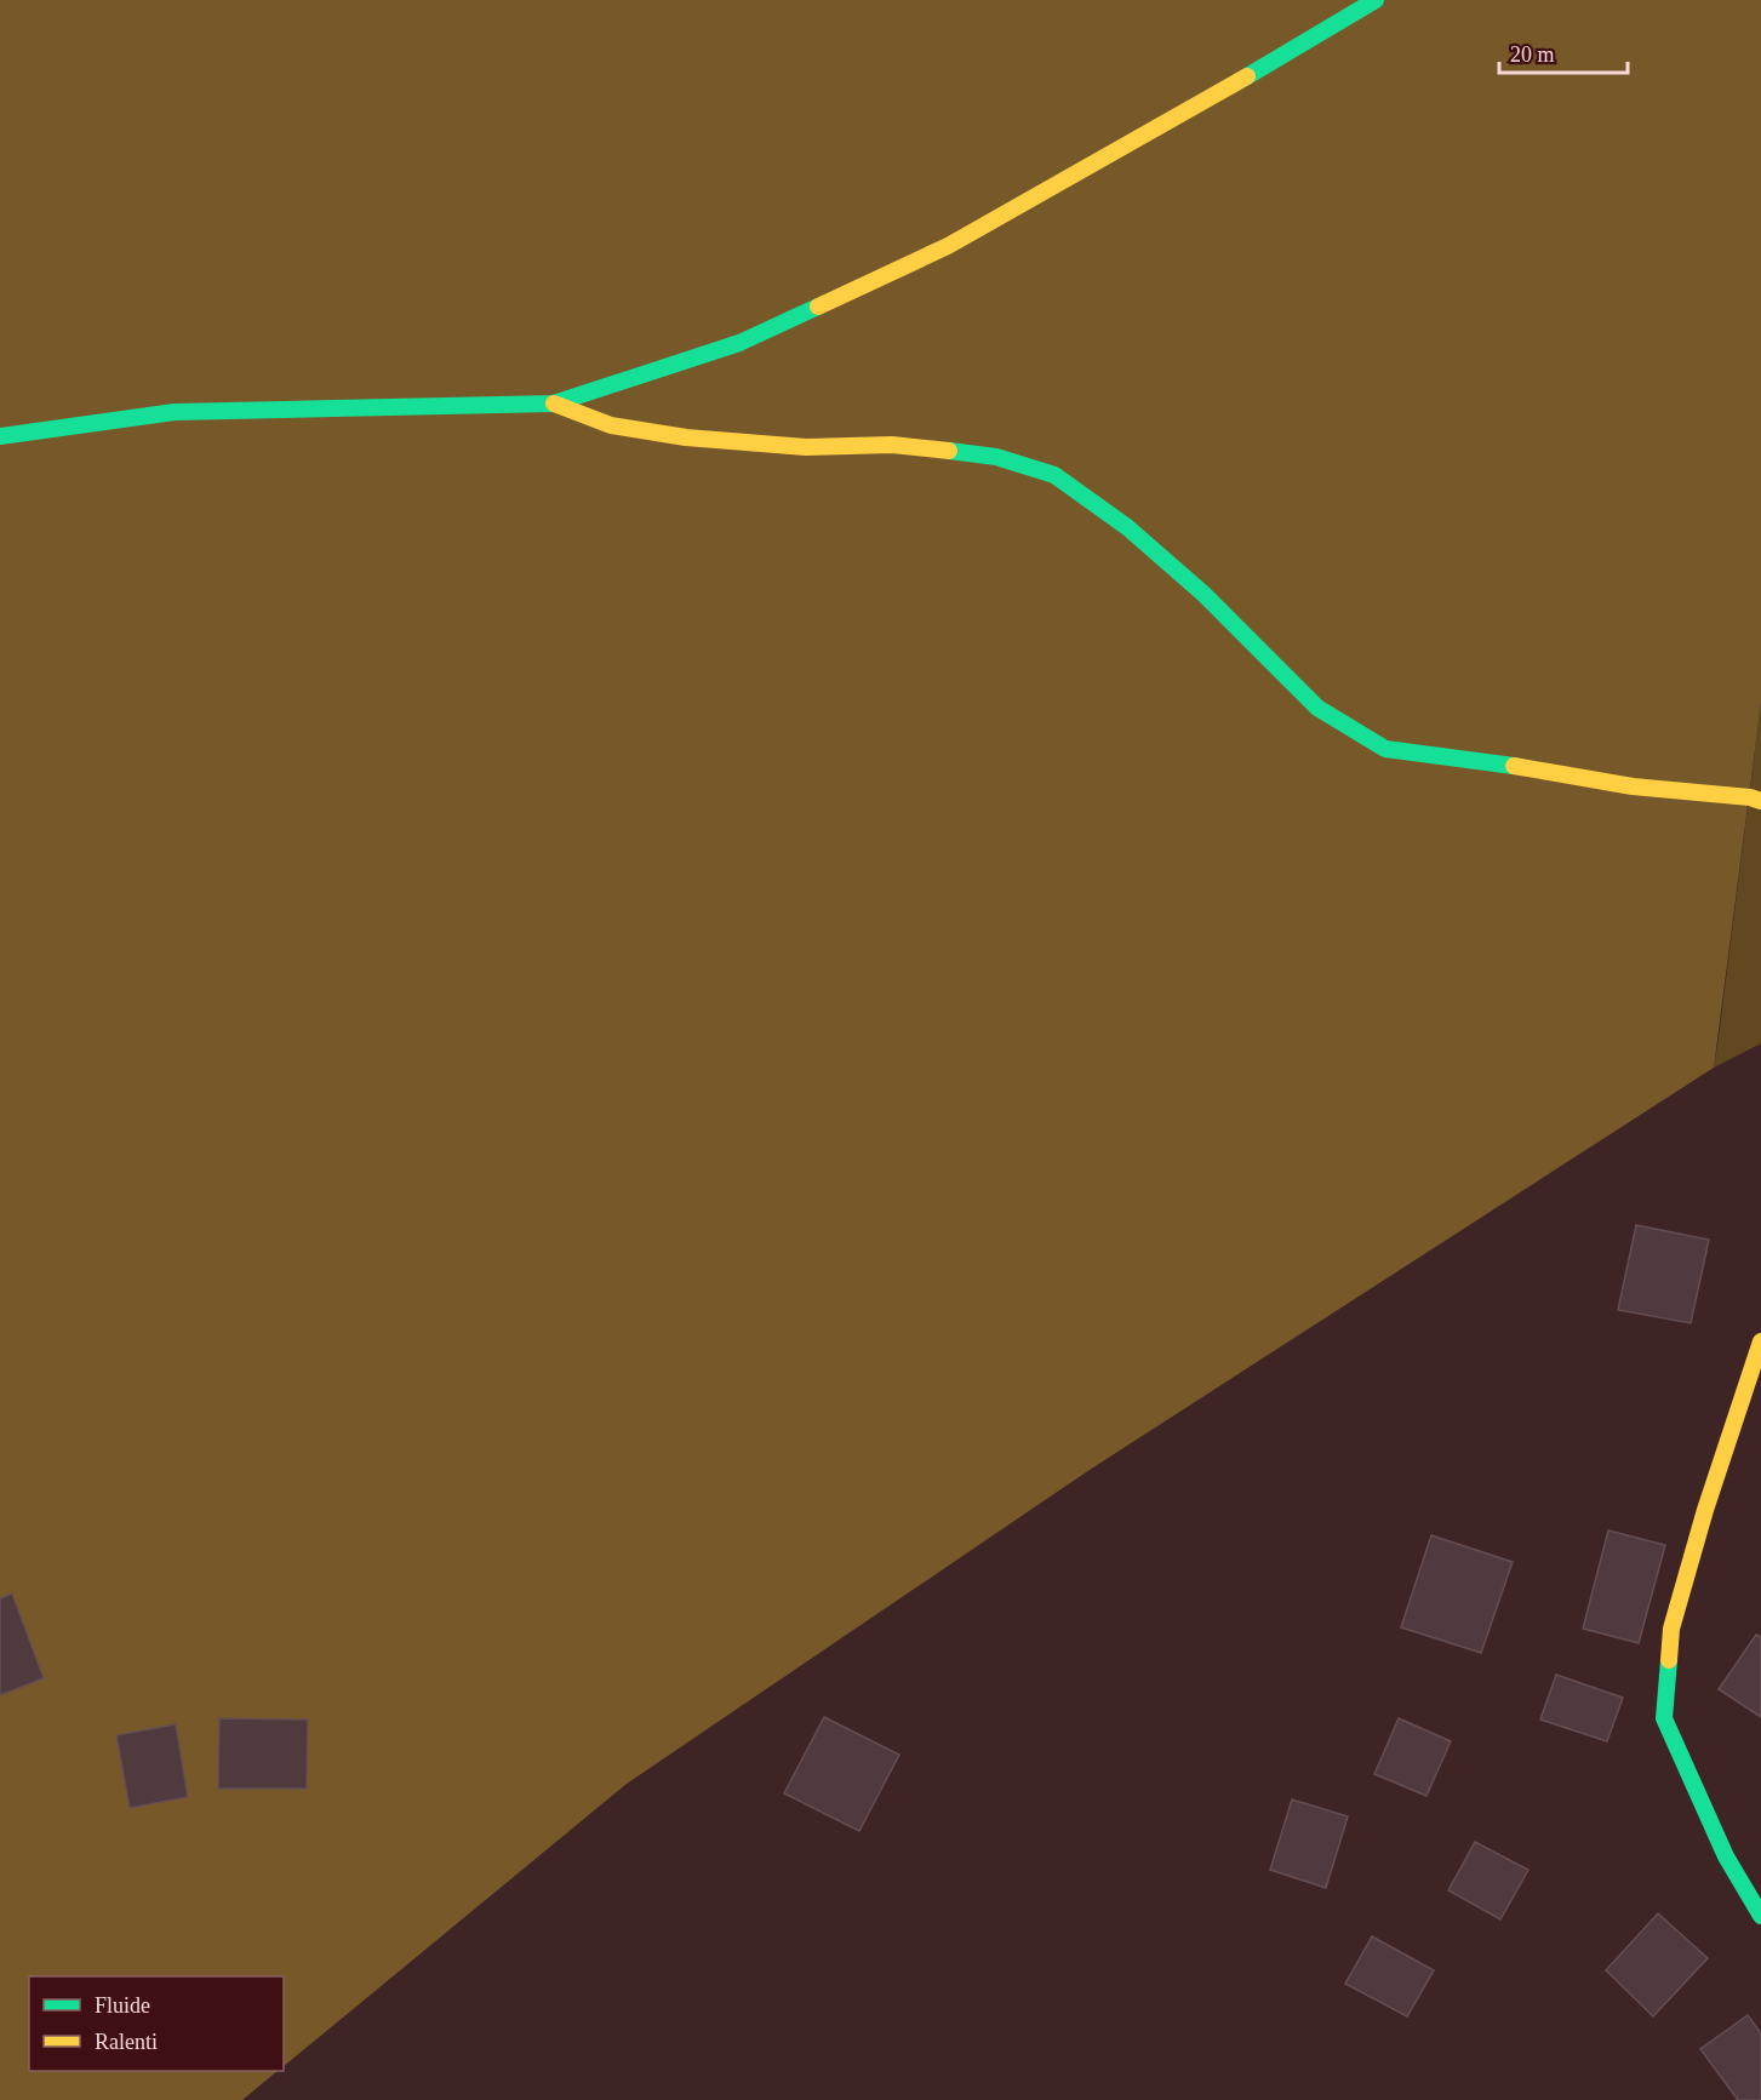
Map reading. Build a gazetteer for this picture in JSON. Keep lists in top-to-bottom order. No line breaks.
{"legend":["Fluide","Ralenti"],"scale_bar":"20 m"}
